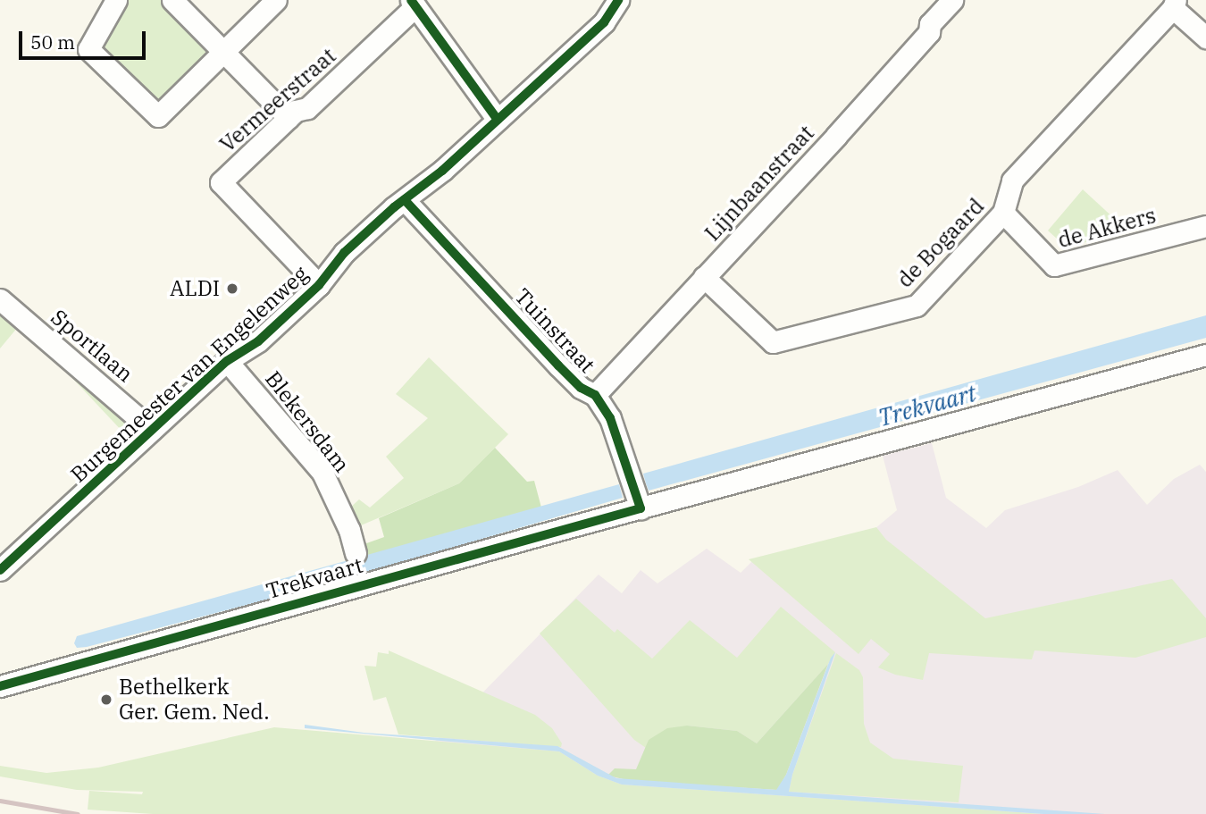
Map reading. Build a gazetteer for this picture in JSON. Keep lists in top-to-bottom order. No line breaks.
{"streets":{"street":["Vermeerstraat","Lijnbaanstraat","de Akkers","de Bogaard","Tuinstraat","Sportlaan","Burgemeester van Engelenweg","Blekersdam","Trekvaart"]},"crossings":[["Vermeerstraat","Burgemeester van Engelenweg"],["Lijnbaanstraat","de Bogaard"],["Lijnbaanstraat","Tuinstraat"],["de Akkers","de Bogaard"],["Tuinstraat","Burgemeester van Engelenweg"],["Tuinstraat","Trekvaart"],["Sportlaan","Burgemeester van Engelenweg"],["Burgemeester van Engelenweg","Blekersdam"]],"water":["Trekvaart"],"places":["ALDI","Bethelkerk Ger. Gem. Ned."],"scale_bar":"50 m"}
